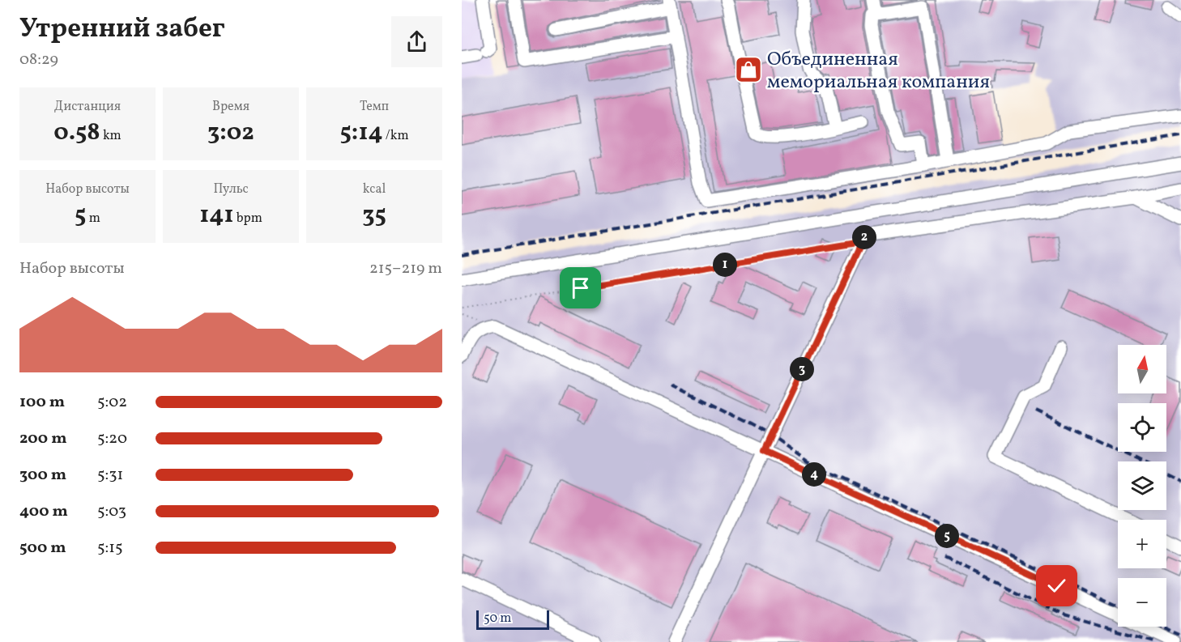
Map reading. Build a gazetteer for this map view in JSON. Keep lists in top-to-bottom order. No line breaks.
{"places":{"shop":["Объединенная мемориальная компания"]},"scale_bar":"50 m","north":"top","page":{"heading":["Утренний забег","08:29"],"stats":[["Дистанция","0.58 km"],["Время","3:02"],["Темп","5:14 /km"],["Набор высоты","5 m"],["Пульс","141 bpm"],["kcal","35"]],"pins":["2","1","3","4","5"],"chart":["Набор высоты","215–219 m"],"map_buttons":["+","−"],"list":[{"name":"100 m","note":"5:02"},{"name":"200 m","note":"5:20"},{"name":"300 m","note":"5:31"},{"name":"400 m","note":"5:03"},{"name":"500 m","note":"5:15"}],"scale":"50 m"}}
